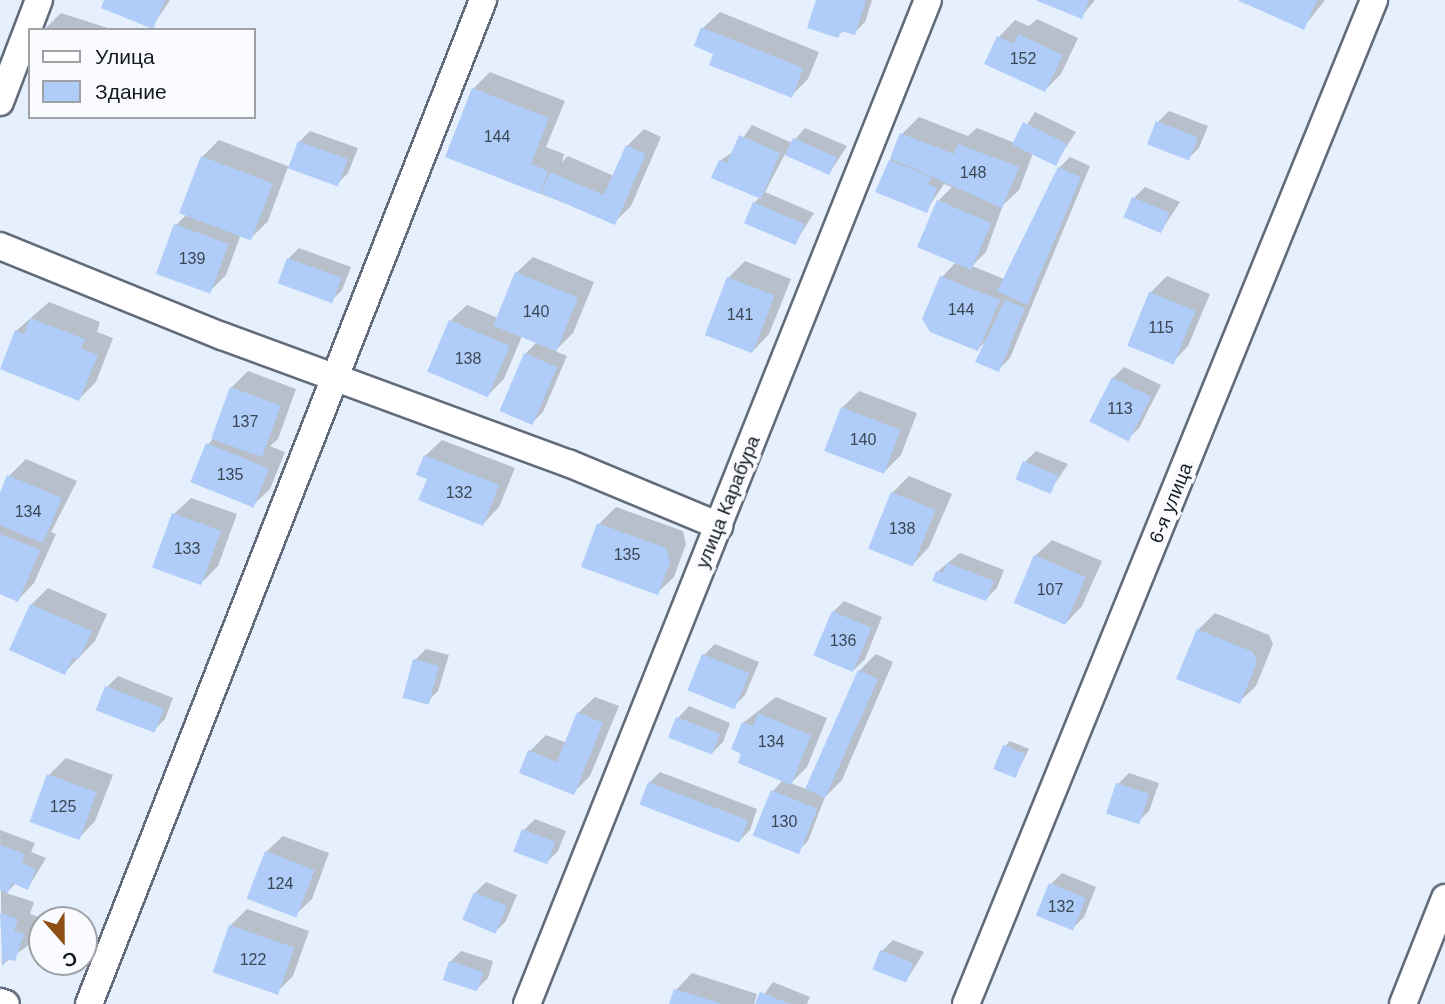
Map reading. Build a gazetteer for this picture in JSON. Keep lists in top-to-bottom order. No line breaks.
{"streets":{"street":["улица Карабура","6-я улица"]},"house_numbers":["152","144","148","139","144","140","141","115","138","113","137","140","135","132","134","138","133","135","107","136","134","125","130","124","132","122"],"legend":["Улица","Здание"],"north":"bottom"}
